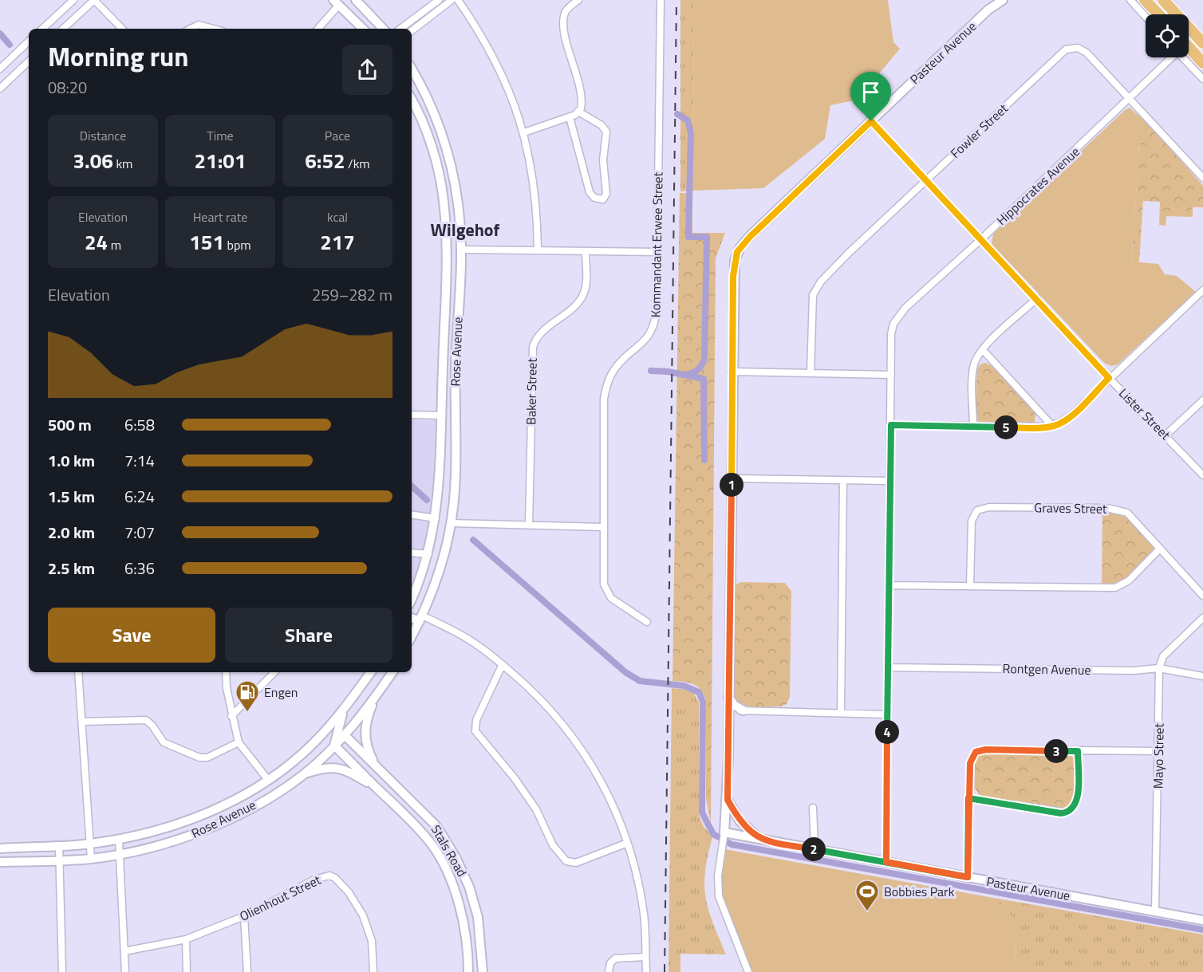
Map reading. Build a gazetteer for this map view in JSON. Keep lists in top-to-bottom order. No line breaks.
{"streets":{"street":["Pasteur Avenue","Fowler Street","Hippocrates Avenue","Kommandant Erwee Street","Rose Avenue","Baker Street","Lister Street","Graves Street","Rontgen Avenue","Mayo Street","Stals Road","Olienhout Street"]},"crossings":[["Pasteur Avenue","Hippocrates Avenue"],["Pasteur Avenue","Lister Street"],["Pasteur Avenue","Mayo Street"],["Fowler Street","Hippocrates Avenue"],["Fowler Street","Lister Street"],["Hippocrates Avenue","Lister Street"],["Hippocrates Avenue","Rontgen Avenue"],["Rose Avenue","Stals Road"],["Rontgen Avenue","Mayo Street"]],"districts":["Wilgehof"],"places":{"fuel station":["Engen"],"sports":["Bobbies Park"]},"page":{"heading":["Morning run","08:20"],"stats":[["Distance","3.06 km"],["Time","21:01"],["Pace","6:52 /km"],["Elevation","24 m"],["Heart rate","151 bpm"],["kcal","217"]],"chart":["Elevation","259–282 m"],"list":[{"name":"500 m","note":"6:58"},{"name":"1.0 km","note":"7:14"},{"name":"1.5 km","note":"6:24"},{"name":"2.0 km","note":"7:07"},{"name":"2.5 km","note":"6:36"}],"pins":["5","1","4","3","2"],"buttons":["Save","Share"]}}
